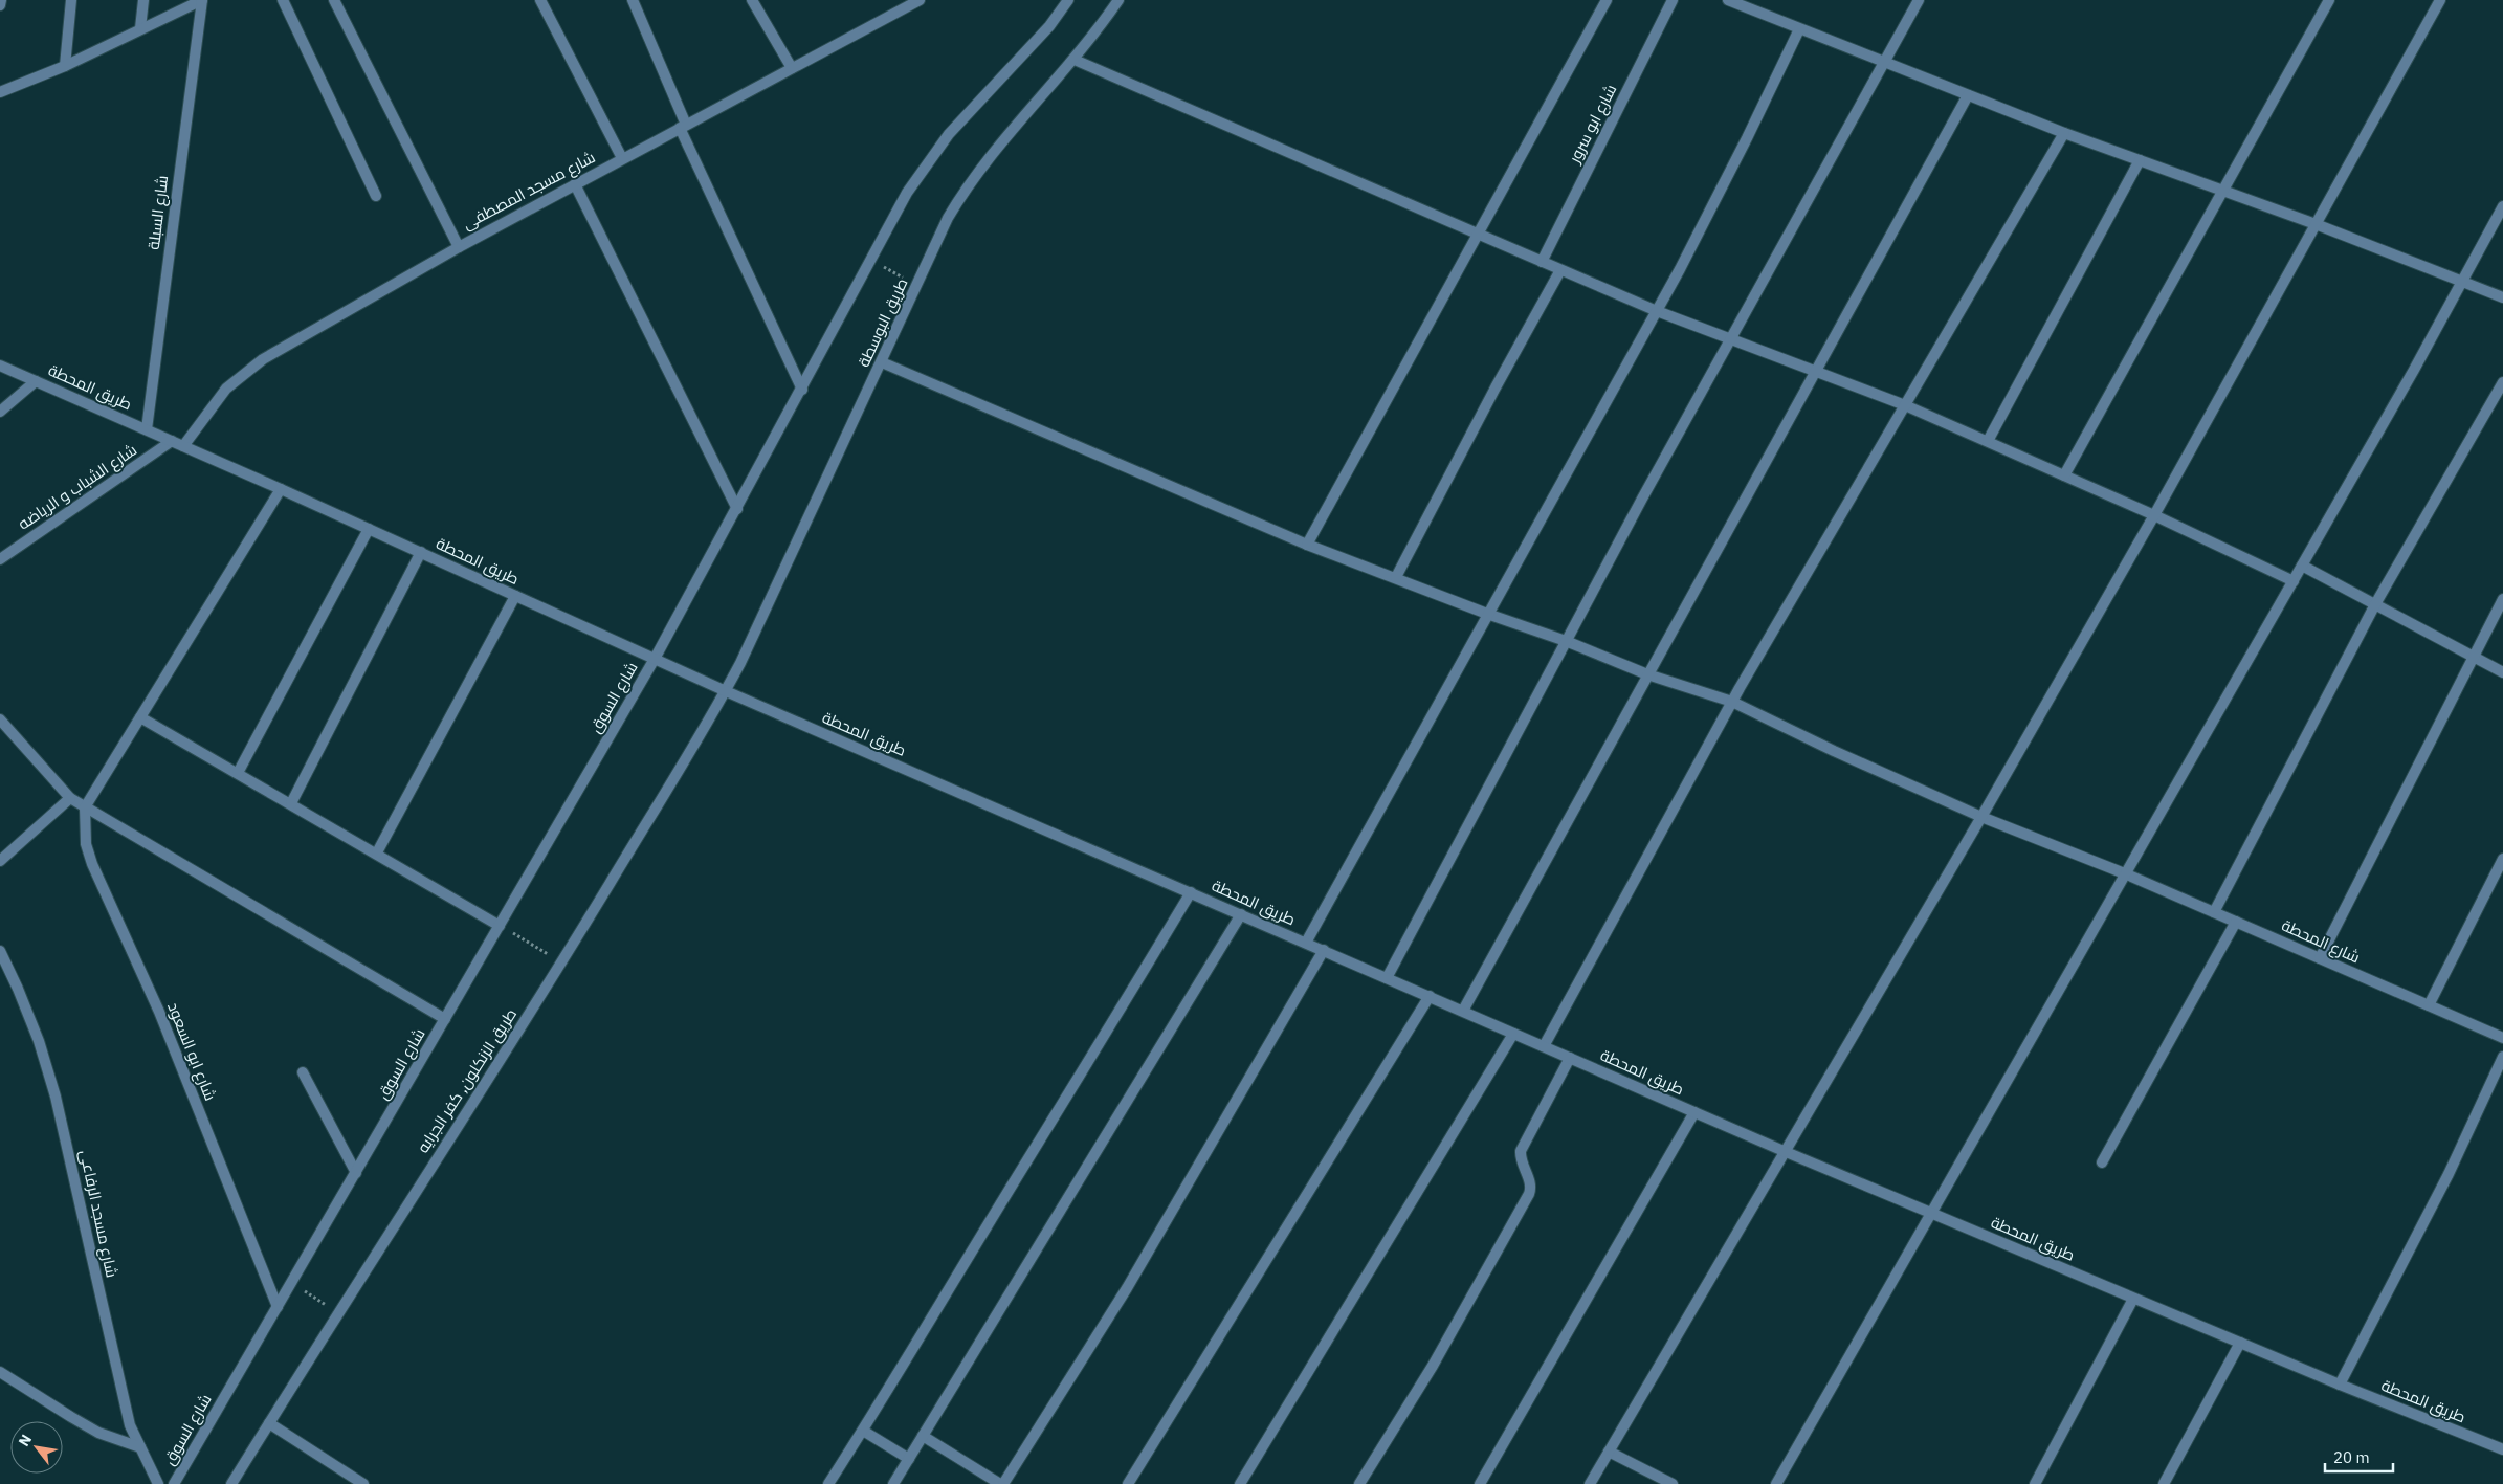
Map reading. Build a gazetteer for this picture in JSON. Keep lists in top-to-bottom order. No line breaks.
{"streets":{"street":["شارع ابو سرور","شارع مسجد المصطفى","شارع السبلة","طريق البوسطة","طريق المحطة","شارع الشباب و الرياضه","شارع السوق","شارع المحطة","شارع ابو السعود","طريق الزنكلون, كفر الجرايه","شارع مسجد الرفاعى"]},"crossings":[["شارع مسجد المصطفى","طريق المحطة"],["شارع السبلة","طريق المحطة"],["طريق البوسطة","طريق المحطة"],["طريق البوسطة","شارع المحطة"],["طريق البوسطة","طريق الزنكلون, كفر الجرايه"],["طريق المحطة","شارع الشباب و الرياضه"],["طريق المحطة","شارع السوق"],["طريق المحطة","طريق الزنكلون, كفر الجرايه"],["شارع السوق","شارع ابو السعود"]],"scale_bar":"20 m","north":"top left"}
